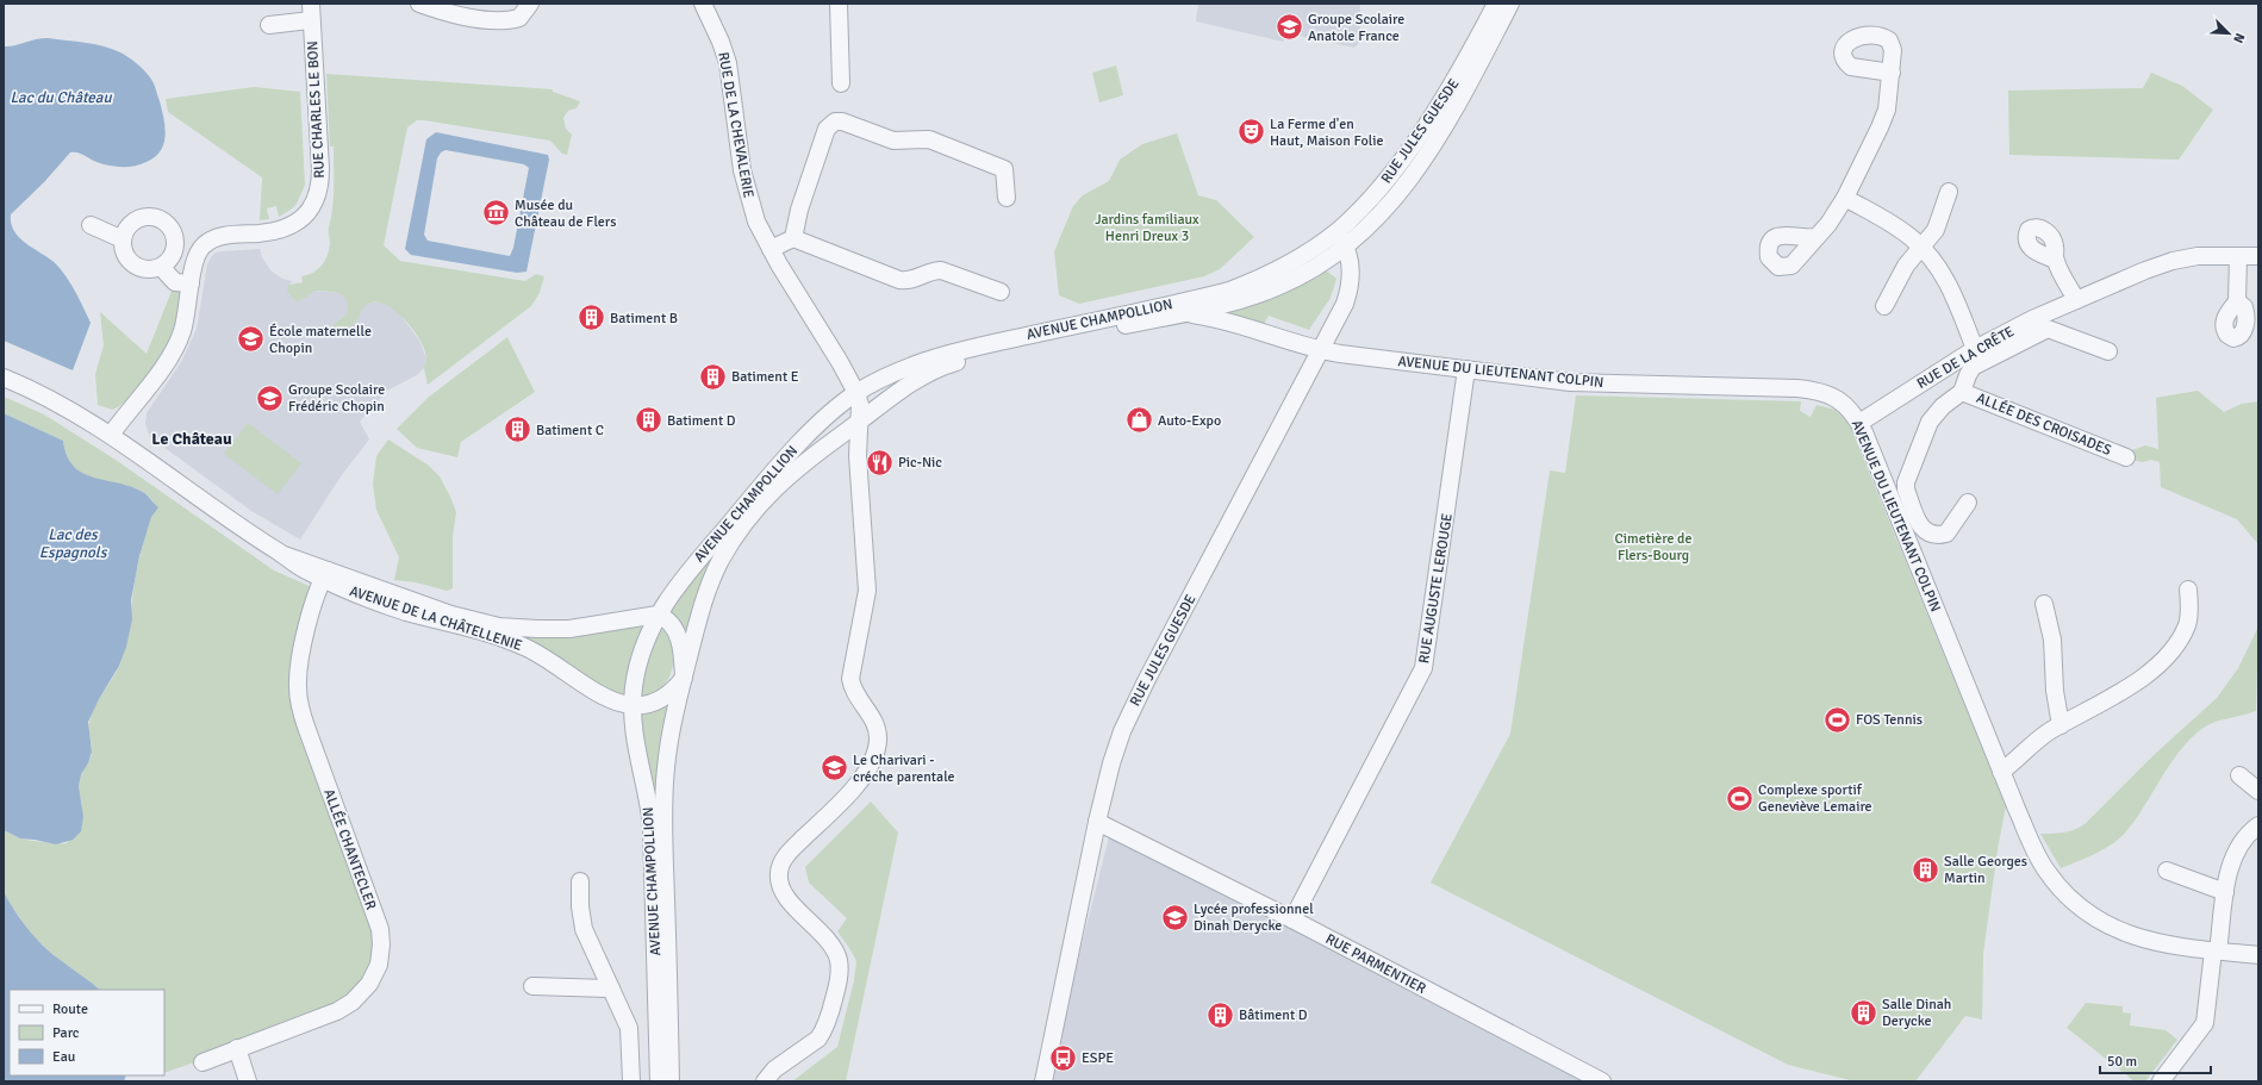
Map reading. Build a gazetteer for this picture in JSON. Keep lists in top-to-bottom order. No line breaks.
{"streets":{"street":["RUE CHARLES LE BON","RUE DE LA CHEVALERIE","RUE JULES GUESDE","AVENUE CHAMPOLLION","RUE DE LA CRÊTE","AVENUE DU LIEUTENANT COLPIN","ALLÉE DES CROISADES","RUE AUGUSTE LEROUGE","AVENUE DE LA CHÂTELLENIE","ALLÉE CHANTECLER","RUE PARMENTIER"]},"crossings":[["RUE CHARLES LE BON","AVENUE DE LA CHÂTELLENIE"],["RUE DE LA CHEVALERIE","AVENUE CHAMPOLLION"],["RUE JULES GUESDE","AVENUE CHAMPOLLION"],["RUE JULES GUESDE","AVENUE DU LIEUTENANT COLPIN"],["RUE JULES GUESDE","RUE PARMENTIER"],["AVENUE CHAMPOLLION","AVENUE DU LIEUTENANT COLPIN"],["AVENUE CHAMPOLLION","AVENUE DE LA CHÂTELLENIE"],["RUE DE LA CRÊTE","AVENUE DU LIEUTENANT COLPIN"],["RUE DE LA CRÊTE","ALLÉE DES CROISADES"],["AVENUE DU LIEUTENANT COLPIN","RUE AUGUSTE LEROUGE"],["RUE AUGUSTE LEROUGE","RUE PARMENTIER"],["AVENUE DE LA CHÂTELLENIE","ALLÉE CHANTECLER"]],"districts":["Le Château"],"water":["Lac du Château","Lac des Espagnols"],"parks":["Jardins familiaux Henri Dreux 3","Cimetière de Flers-Bourg"],"places":{"school or university":["Groupe Scolaire Anatole France","École maternelle Chopin","Groupe Scolaire Frédéric Chopin","Le Charivari - créche parentale","Lycée professionnel Dinah Derycke"],"theatre":["La Ferme d'en Haut, Maison Folie"],"museum":["Musée du Château de Flers"],"building":["Batiment B","Batiment E","Batiment D","Batiment C","Salle Georges Martin","Salle Dinah Derycke","Bâtiment D"],"shop":["Auto-Expo"],"restaurant":["Pic-Nic"],"sports":["FOS Tennis","Complexe sportif Geneviève Lemaire"],"bus stop":["ESPE"]},"legend":["Route","Parc","Eau"],"scale_bar":"50 m","north":"bottom right"}
